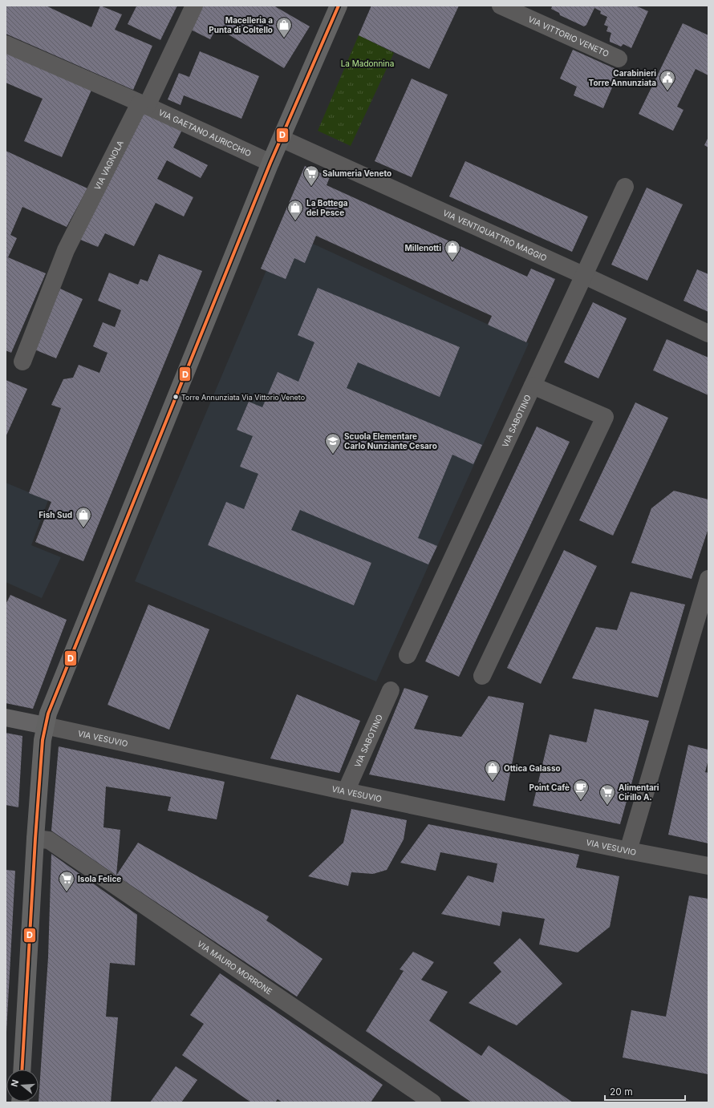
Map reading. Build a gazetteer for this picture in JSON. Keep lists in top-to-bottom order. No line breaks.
{"streets":{"street":["VIA VITTORIO VENETO","VIA GAETANO AURICCHIO","VIA VAGNOLA","VIA VENTIQUATTRO MAGGIO","VIA SABOTINO","VIA VESUVIO","VIA MAURO MORRONE"]},"crossings":[["VIA GAETANO AURICCHIO","VIA VAGNOLA"],["VIA VENTIQUATTRO MAGGIO","VIA SABOTINO"],["VIA SABOTINO","VIA VESUVIO"]],"parks":["La Madonnina"],"places":{"shop":["Macelleria a Punta di Coltello","La Bottega del Pesce","Millenotti","Fish Sud","Ottica Galasso"],"public building":["Carabinieri Torre Annunziata"],"supermarket":["Salumeria Veneto","Alimentari Cirillo A.","Isola Felice"],"other":["Torre Annunziata Via Vittorio Veneto"],"school or university":["Scuola Elementare Carlo Nunziante Cesaro"],"cafe":["Point Cafè"]},"lines":["transit line D"],"scale_bar":"20 m","north":"left"}
